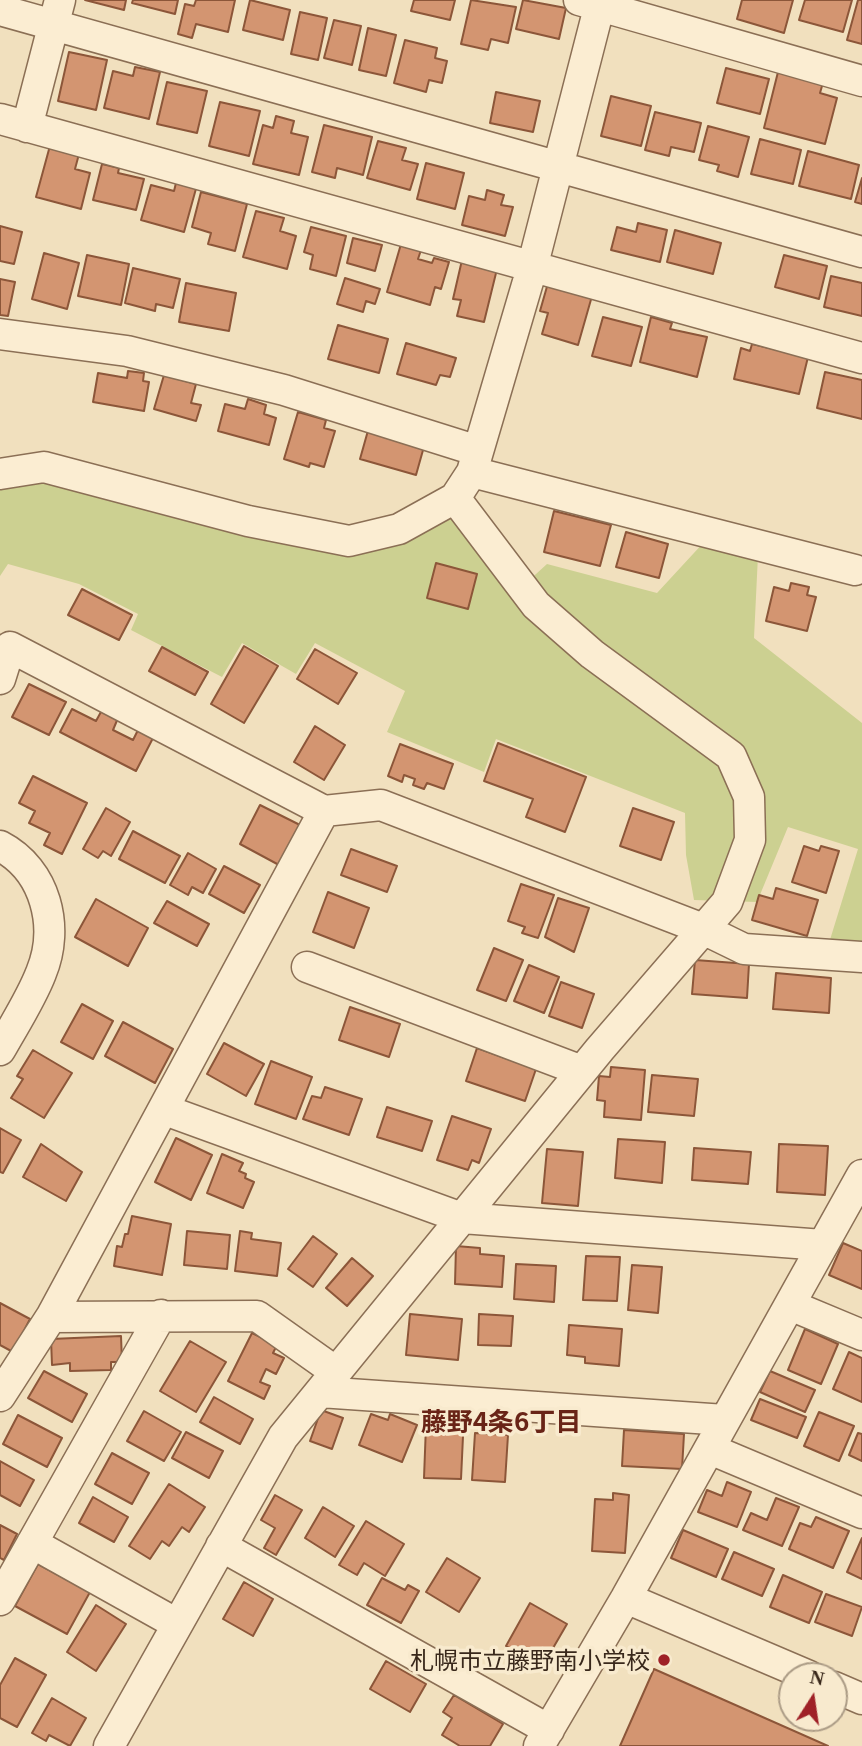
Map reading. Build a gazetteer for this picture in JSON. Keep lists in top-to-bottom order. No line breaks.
{"districts":["藤野4条6丁目"],"places":["札幌市立藤野南小学校"],"north":"top"}
